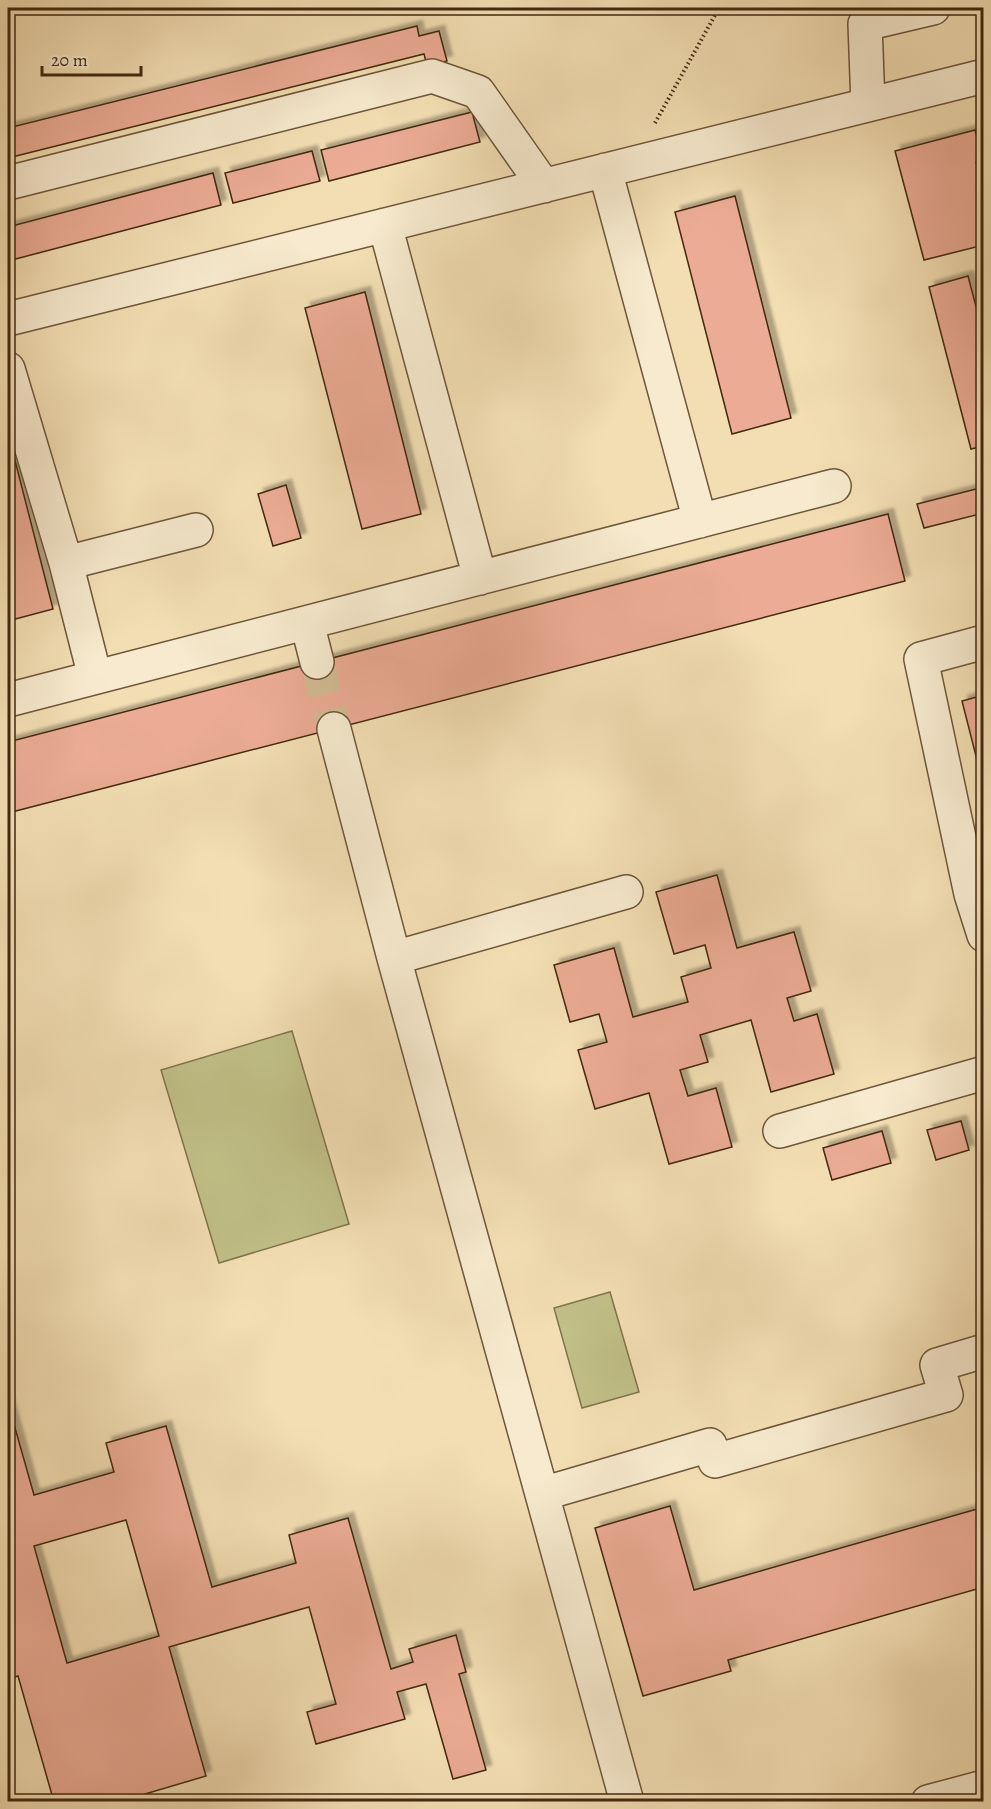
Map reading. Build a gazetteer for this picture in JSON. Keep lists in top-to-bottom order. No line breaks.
{"scale_bar":"20 m"}
